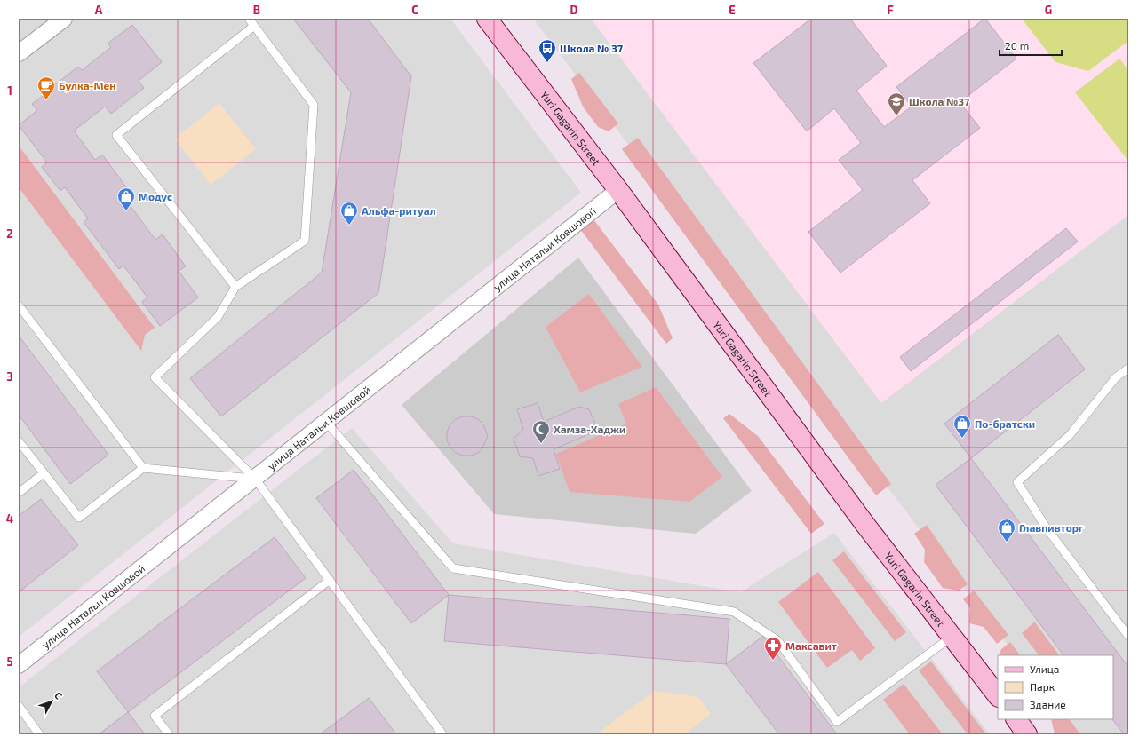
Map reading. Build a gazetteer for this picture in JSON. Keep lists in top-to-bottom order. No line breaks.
{"streets":{"main road":["Yuri Gagarin Street"],"street":["улица Натальи Ковшовой"]},"crossings":[["Yuri Gagarin Street","улица Натальи Ковшовой"]],"places":{"bus stop":["Школа № 37"],"cafe":["Булка-Мен"],"school or university":["Школа №37"],"shop":["Модус","Альфа-ритуал","По-братски","Главпивторг"],"mosque":["Хамза-Хаджи"],"pharmacy":["Максавит"]},"legend":["Улица","Парк","Здание"],"scale_bar":"20 m","north":"top right","grid":{"columns":["A","B","C","D","E","F","G"],"rows":["1","2","3","4","5"]}}
